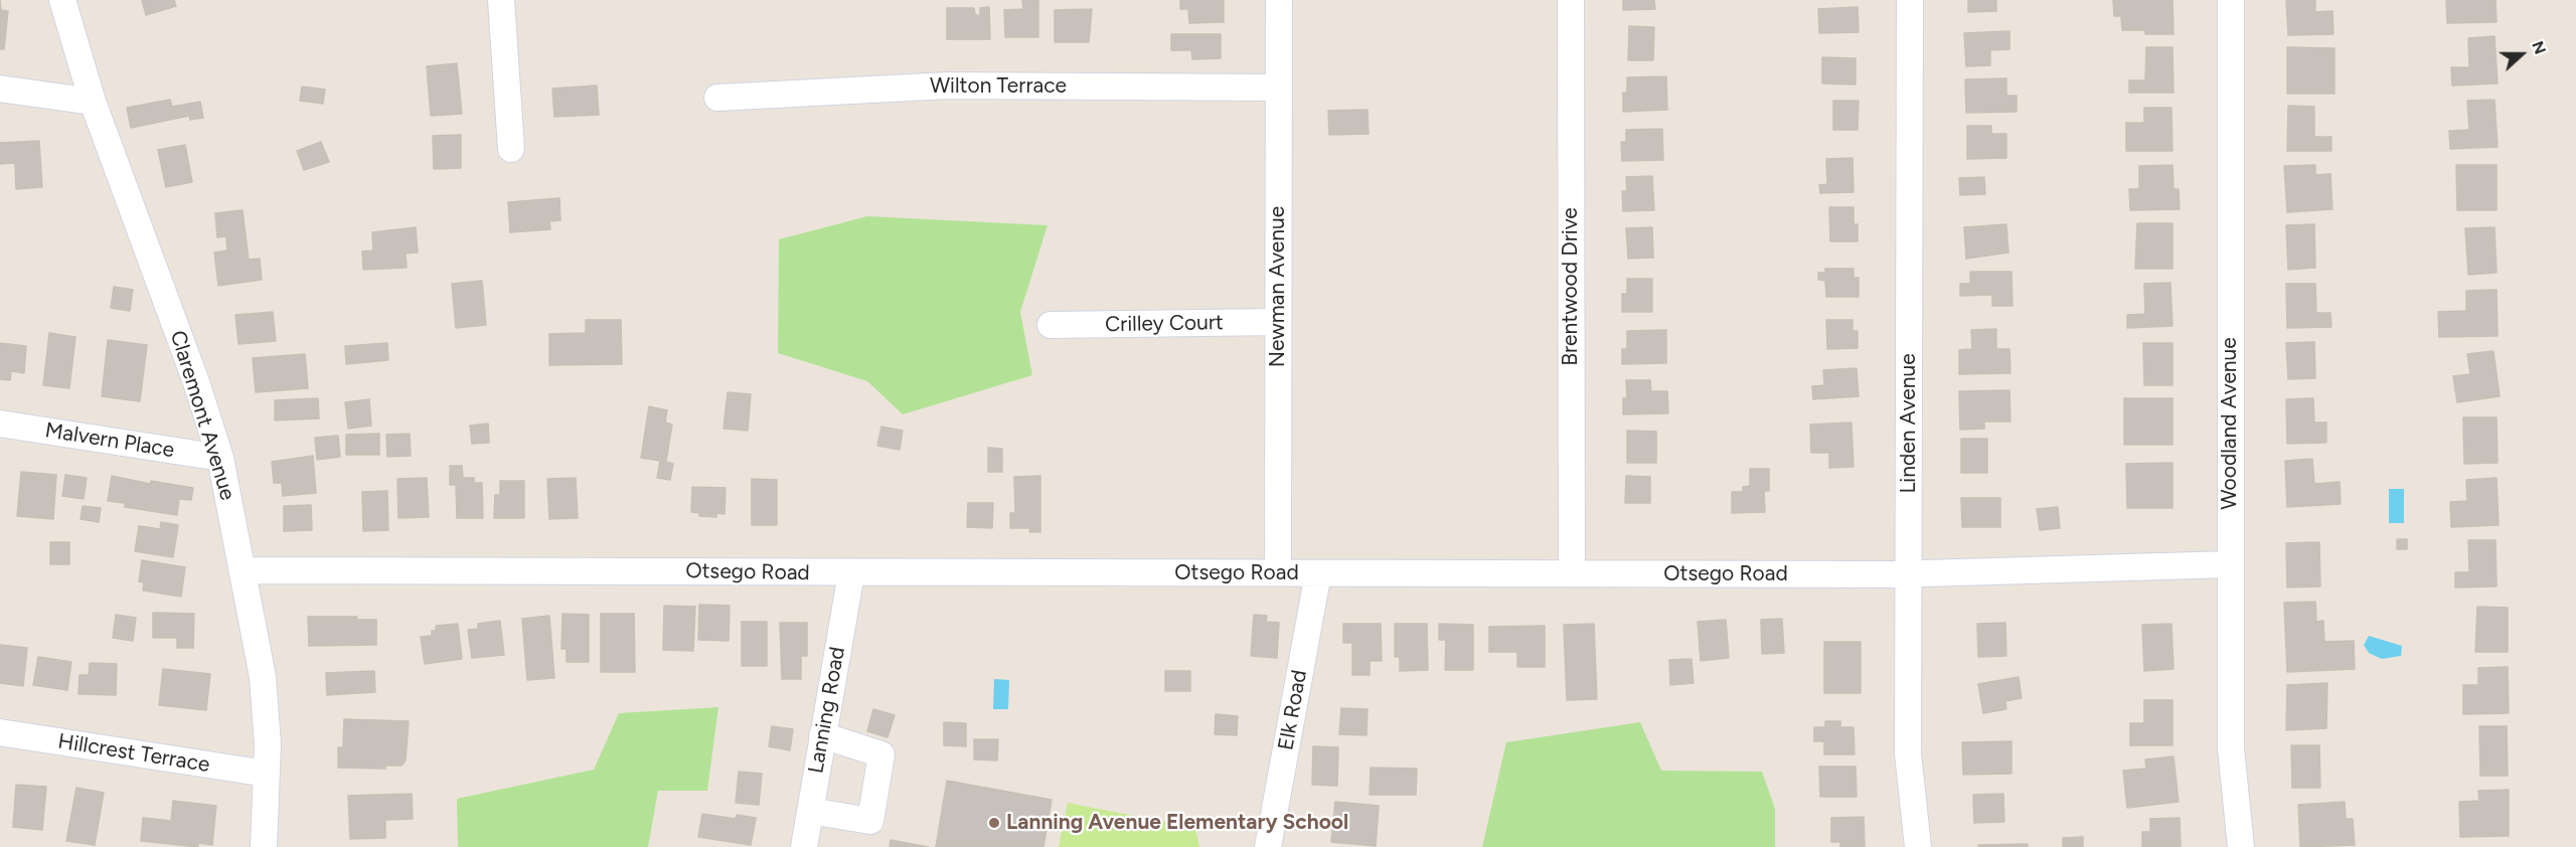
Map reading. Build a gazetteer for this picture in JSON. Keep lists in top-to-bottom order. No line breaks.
{"streets":{"street":["Wilton Terrace","Newman Avenue","Brentwood Drive","Crilley Court","Claremont Avenue","Linden Avenue","Woodland Avenue","Malvern Place","Otsego Road","Lanning Road","Elk Road","Hillcrest Terrace"]},"crossings":[["Wilton Terrace","Newman Avenue"],["Newman Avenue","Crilley Court"],["Newman Avenue","Otsego Road"],["Brentwood Drive","Otsego Road"],["Claremont Avenue","Malvern Place"],["Claremont Avenue","Otsego Road"],["Claremont Avenue","Hillcrest Terrace"],["Linden Avenue","Otsego Road"],["Woodland Avenue","Otsego Road"],["Otsego Road","Lanning Road"],["Otsego Road","Elk Road"]],"places":["Lanning Avenue Elementary School"],"north":"right"}
